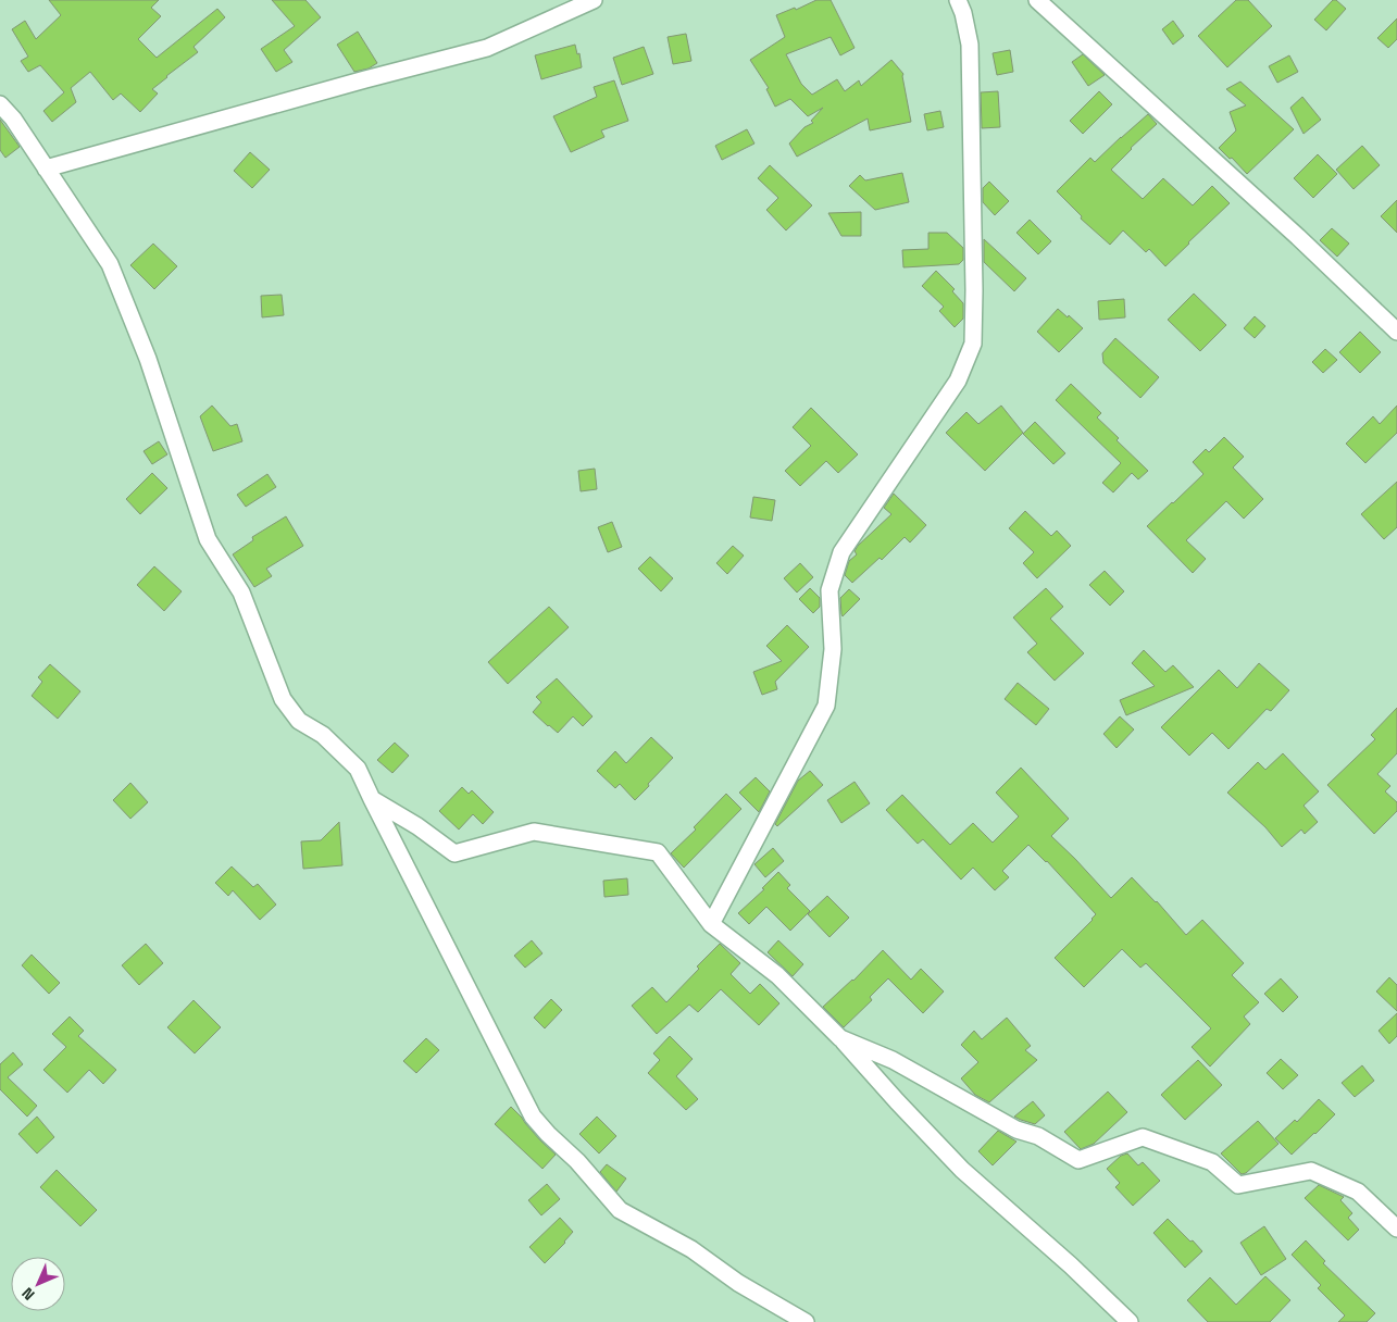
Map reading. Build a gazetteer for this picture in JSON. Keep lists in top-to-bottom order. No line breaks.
{"north":"bottom left"}
